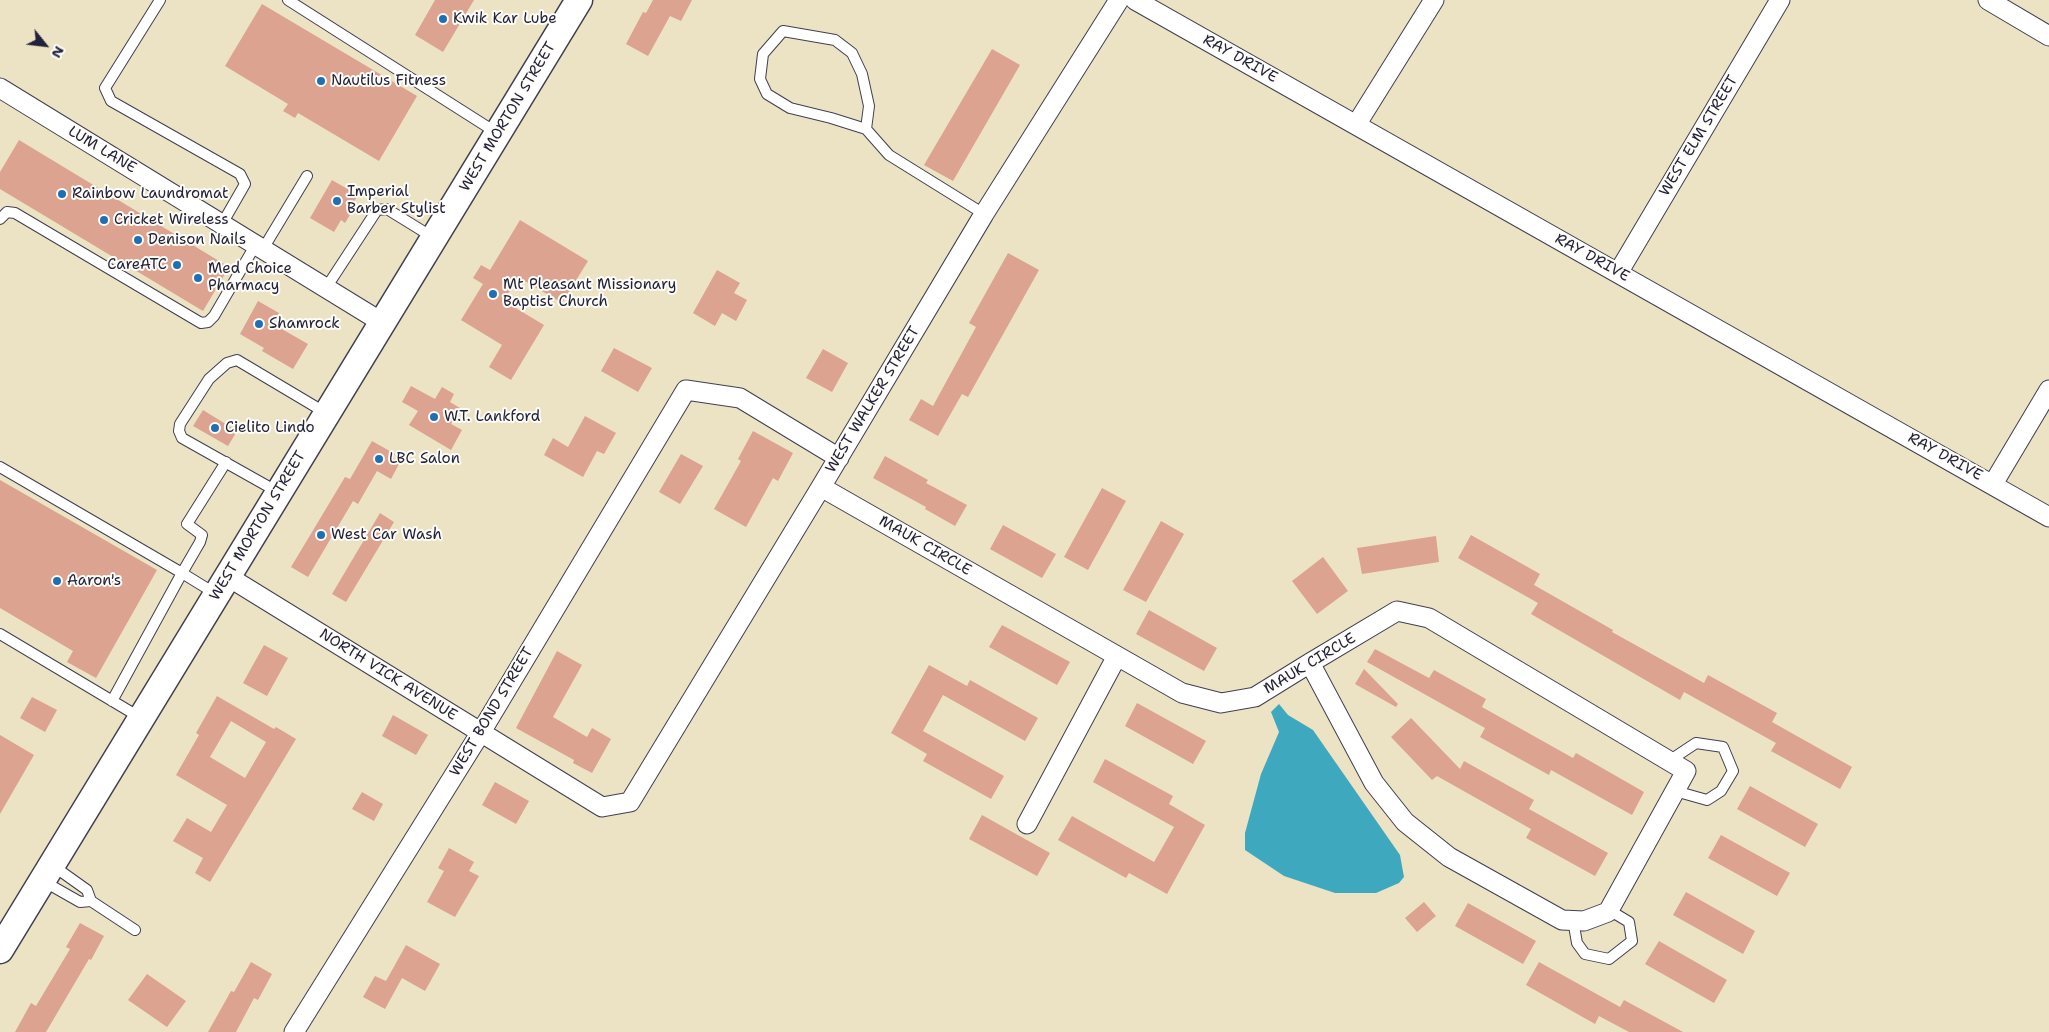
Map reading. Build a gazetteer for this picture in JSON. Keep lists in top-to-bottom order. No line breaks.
{"streets":{"main road":["WEST MORTON STREET"],"street":["RAY DRIVE","WEST ELM STREET","LUM LANE","WEST WALKER STREET","MAUK CIRCLE","NORTH VICK AVENUE","WEST BOND STREET"]},"crossings":[["RAY DRIVE","WEST ELM STREET"],["WEST MORTON STREET","LUM LANE"],["WEST MORTON STREET","NORTH VICK AVENUE"],["WEST WALKER STREET","MAUK CIRCLE"],["WEST WALKER STREET","NORTH VICK AVENUE"],["WEST WALKER STREET","WEST BOND STREET"],["NORTH VICK AVENUE","WEST BOND STREET"]],"places":["Kwik Kar Lube","Nautilus Fitness","Rainbow Laundromat","Imperial Barber Stylist","Cricket Wireless","Denison Nails","CareATC","Med Choice Pharmacy","Mt Pleasant Missionary Baptist Church","Shamrock","W.T. Lankford","Cielito Lindo","LBC Salon","West Car Wash","Aaron's"],"north":"bottom right"}
